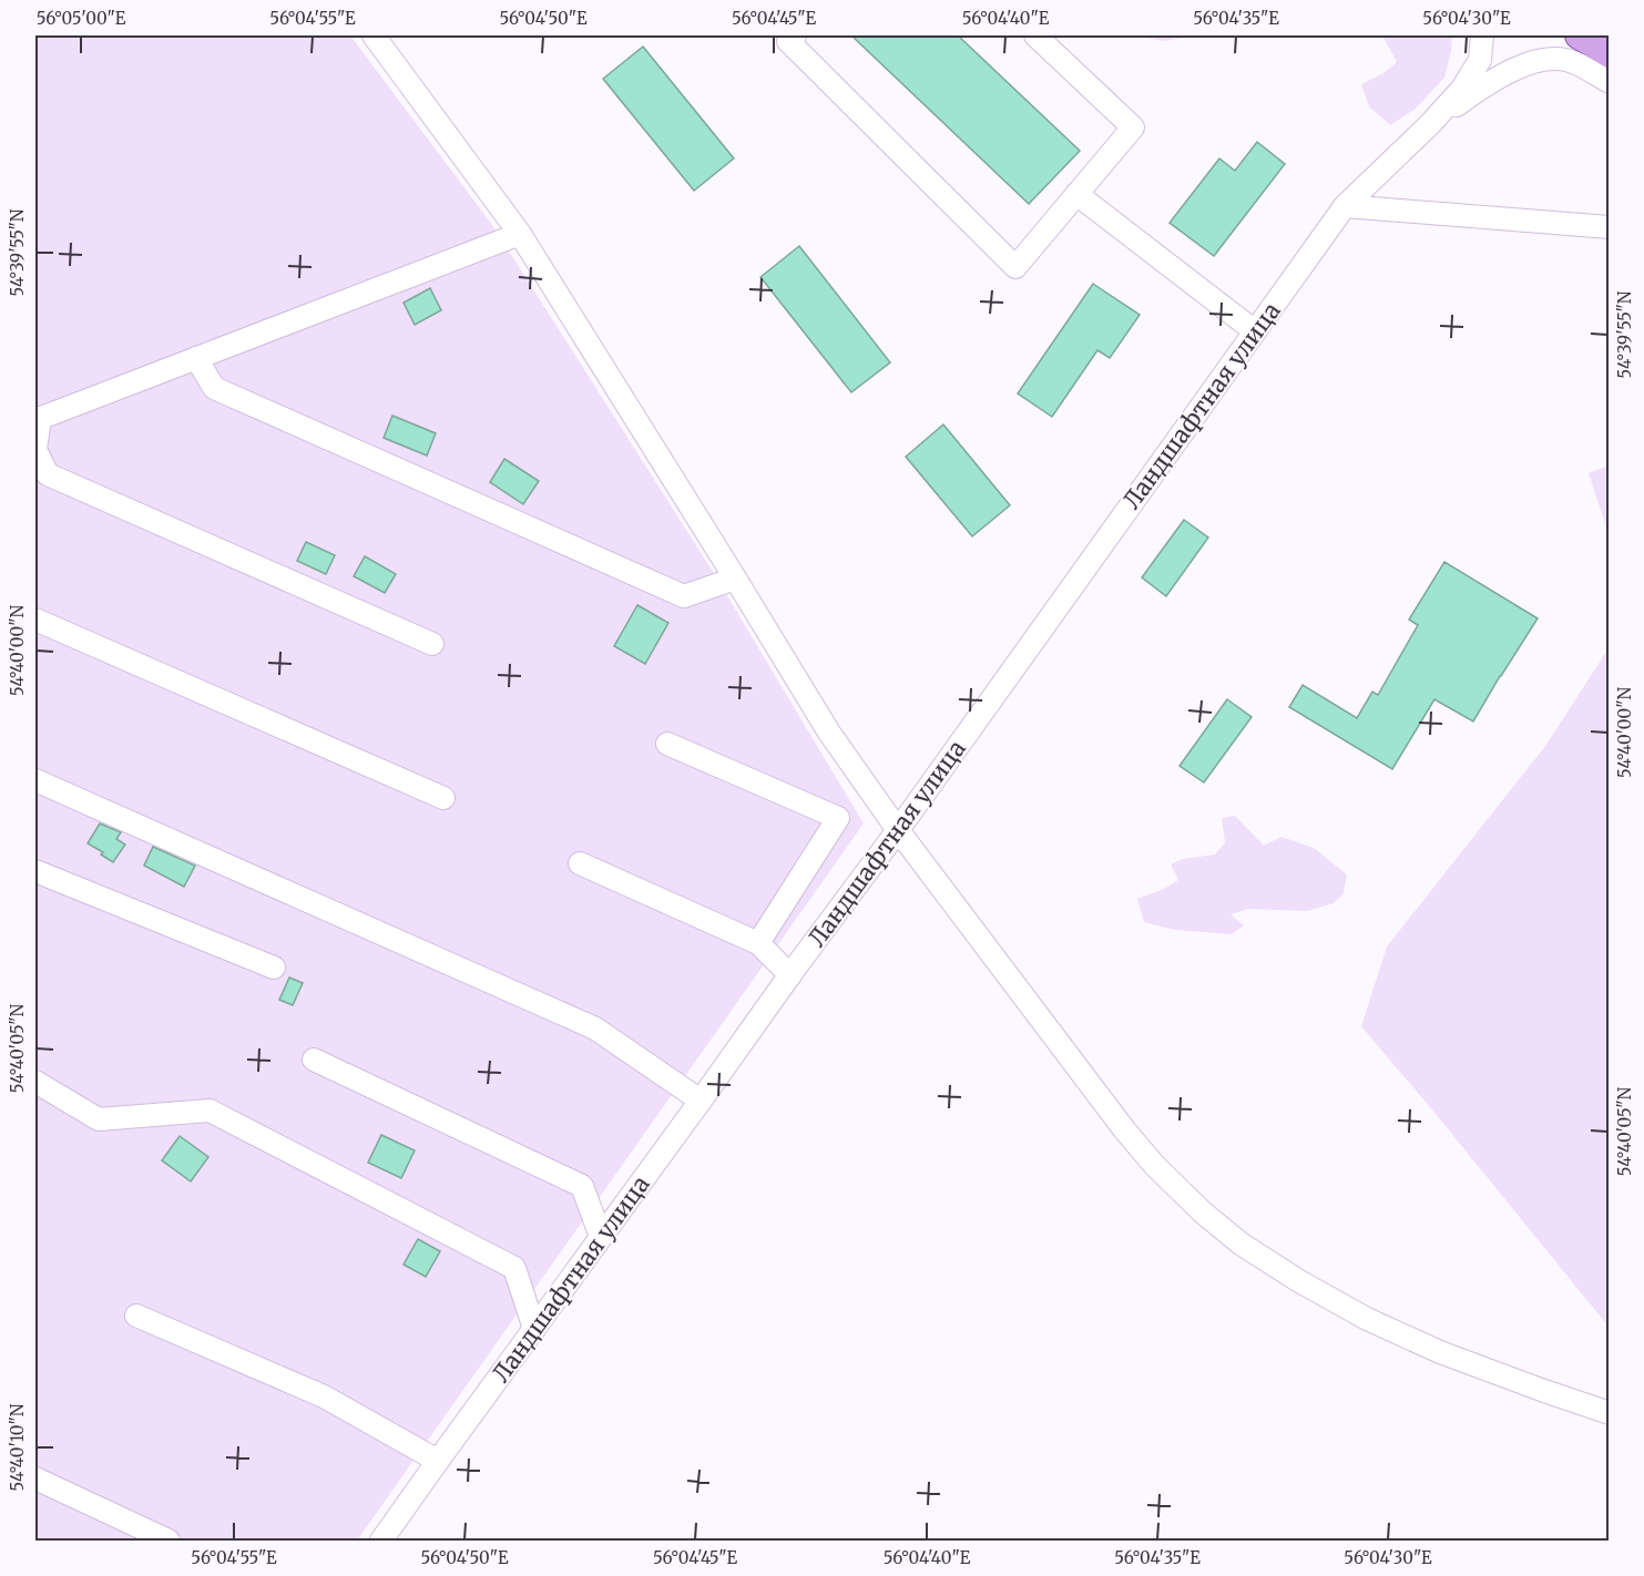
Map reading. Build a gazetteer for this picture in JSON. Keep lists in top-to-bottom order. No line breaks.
{"streets":{"street":["Ландшафтная улица"]},"coordinates":["56°05'00\"E","56°04'55\"E","56°04'50\"E","56°04'45\"E","56°04'40\"E","56°04'35\"E","56°04'30\"E","54°39'55\"N","54°40'00\"N","54°40'05\"N","54°40'10\"N"]}
